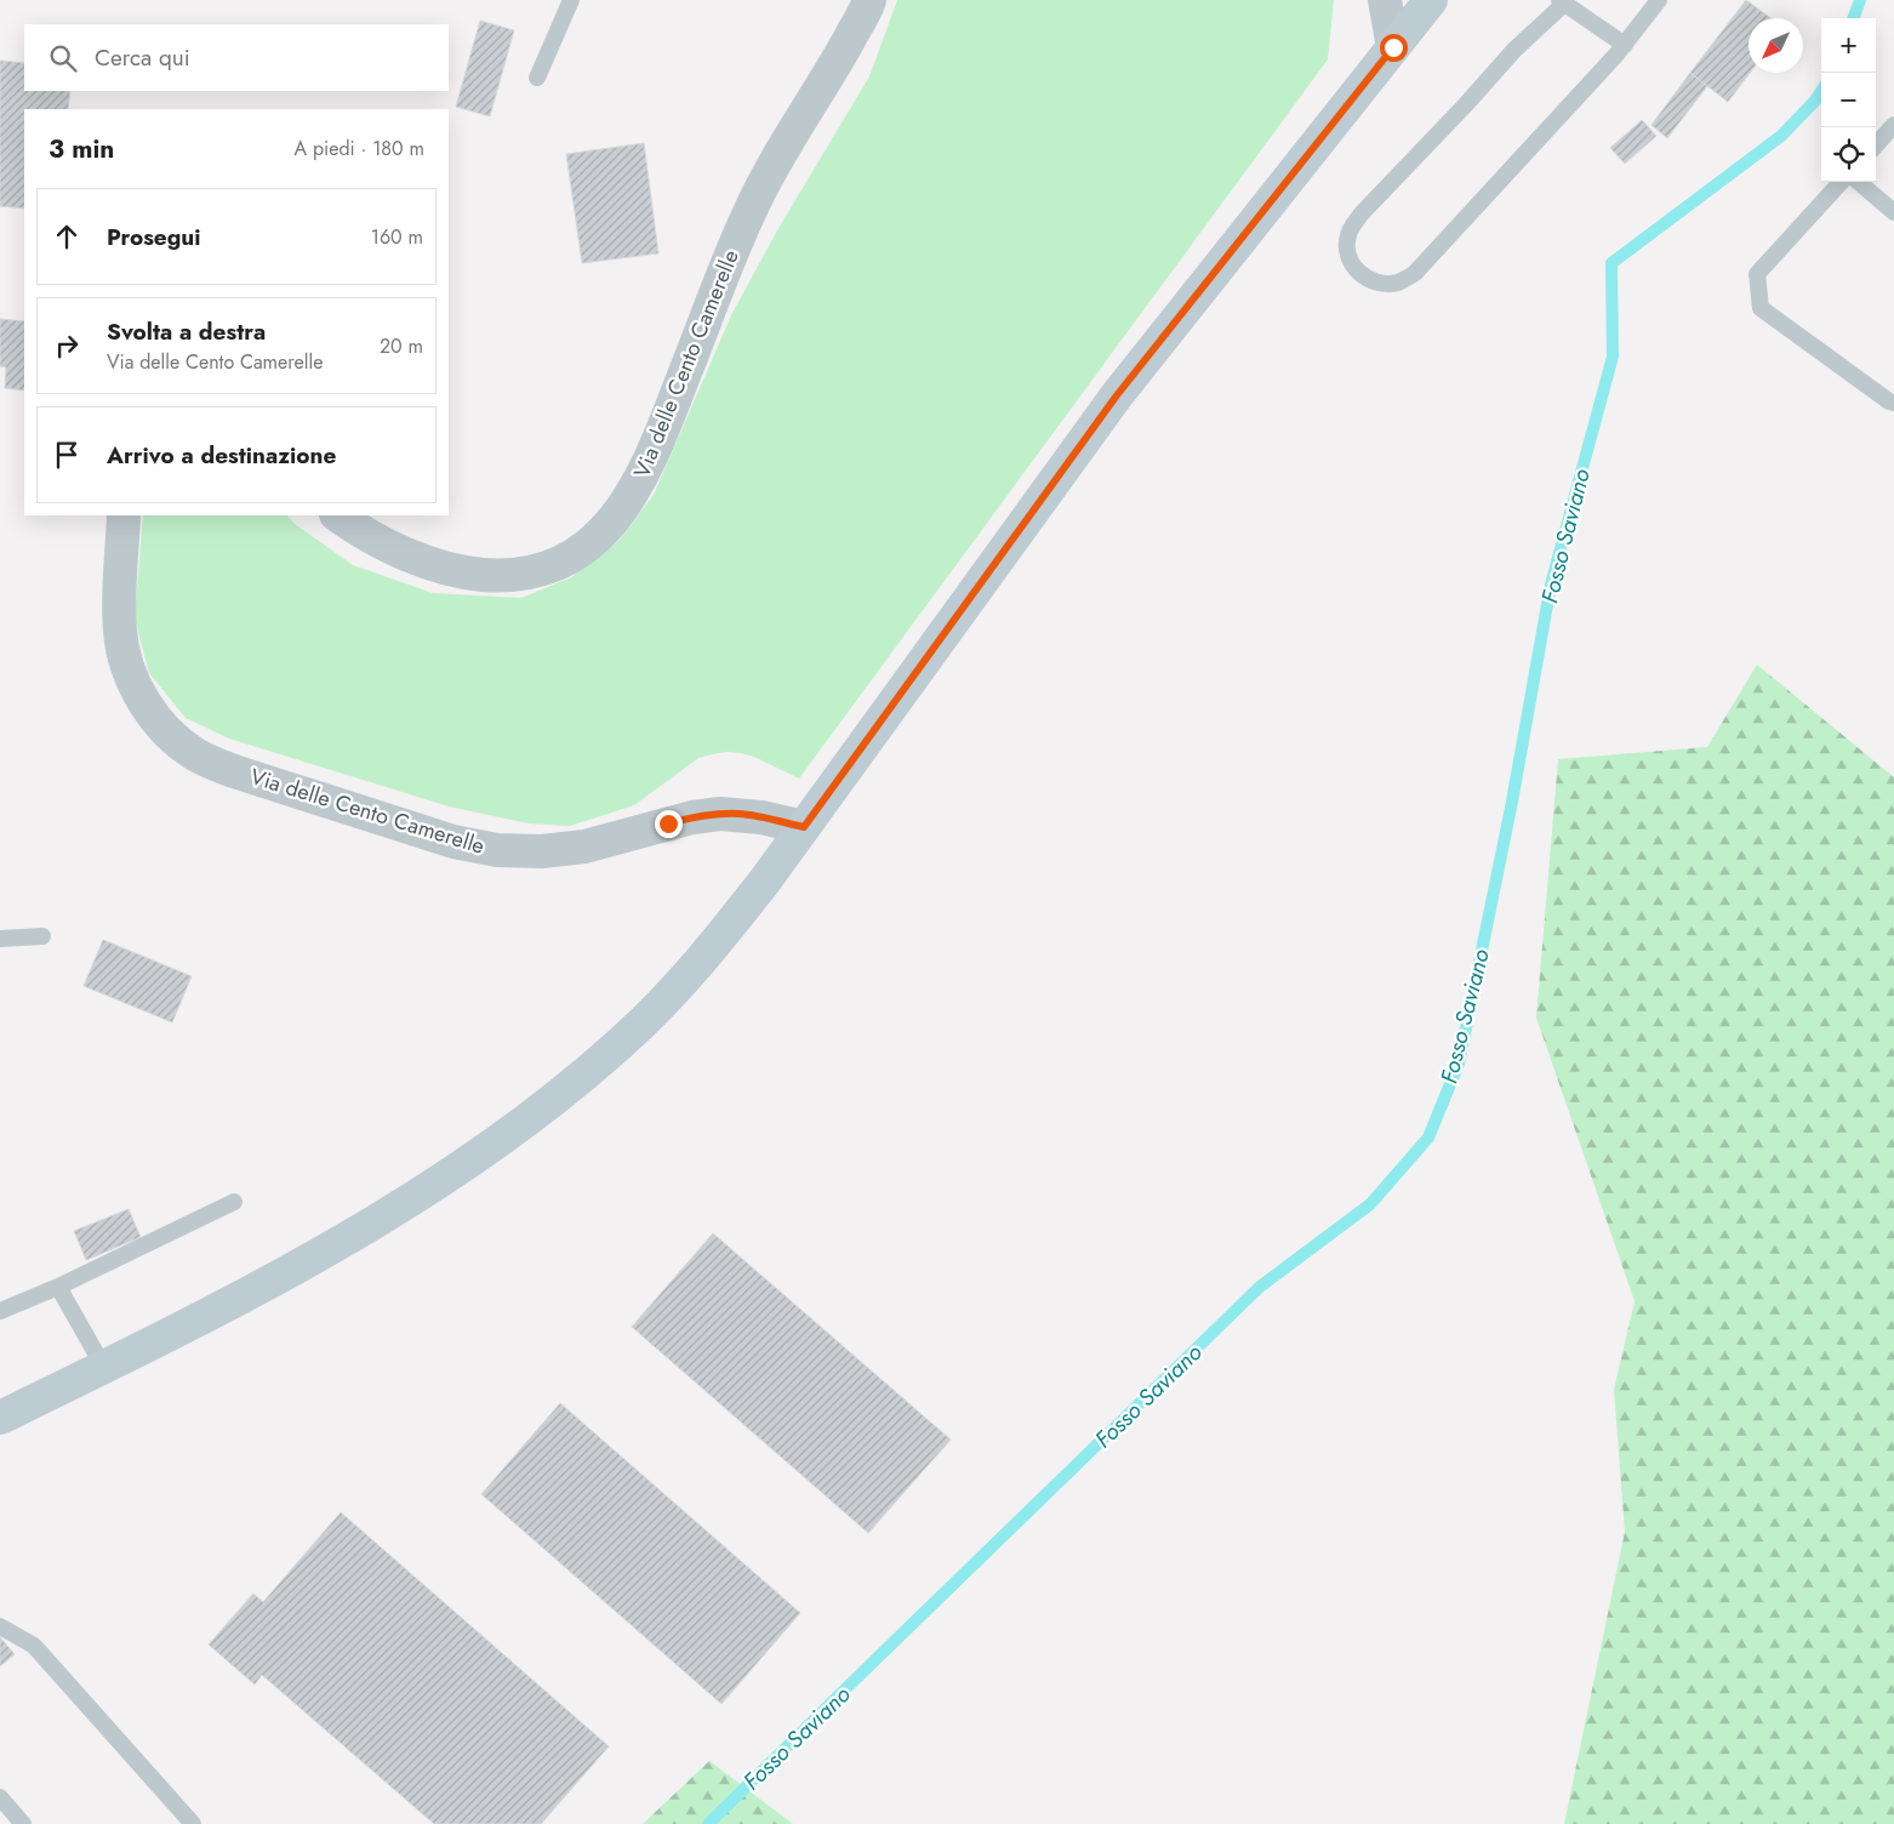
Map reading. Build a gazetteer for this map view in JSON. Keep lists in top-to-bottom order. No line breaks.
{"streets":{"street":["Via delle Cento Camerelle"]},"water":["Fosso Saviano"],"north":"bottom left","page":{"map_buttons":["+","−"],"search":"Cerca qui","heading":["3 min","A piedi · 180 m"],"list":[["Prosegui","160 m"],["Svolta a destra","Via delle Cento Camerelle","20 m"],"Arrivo a destinazione"]}}
